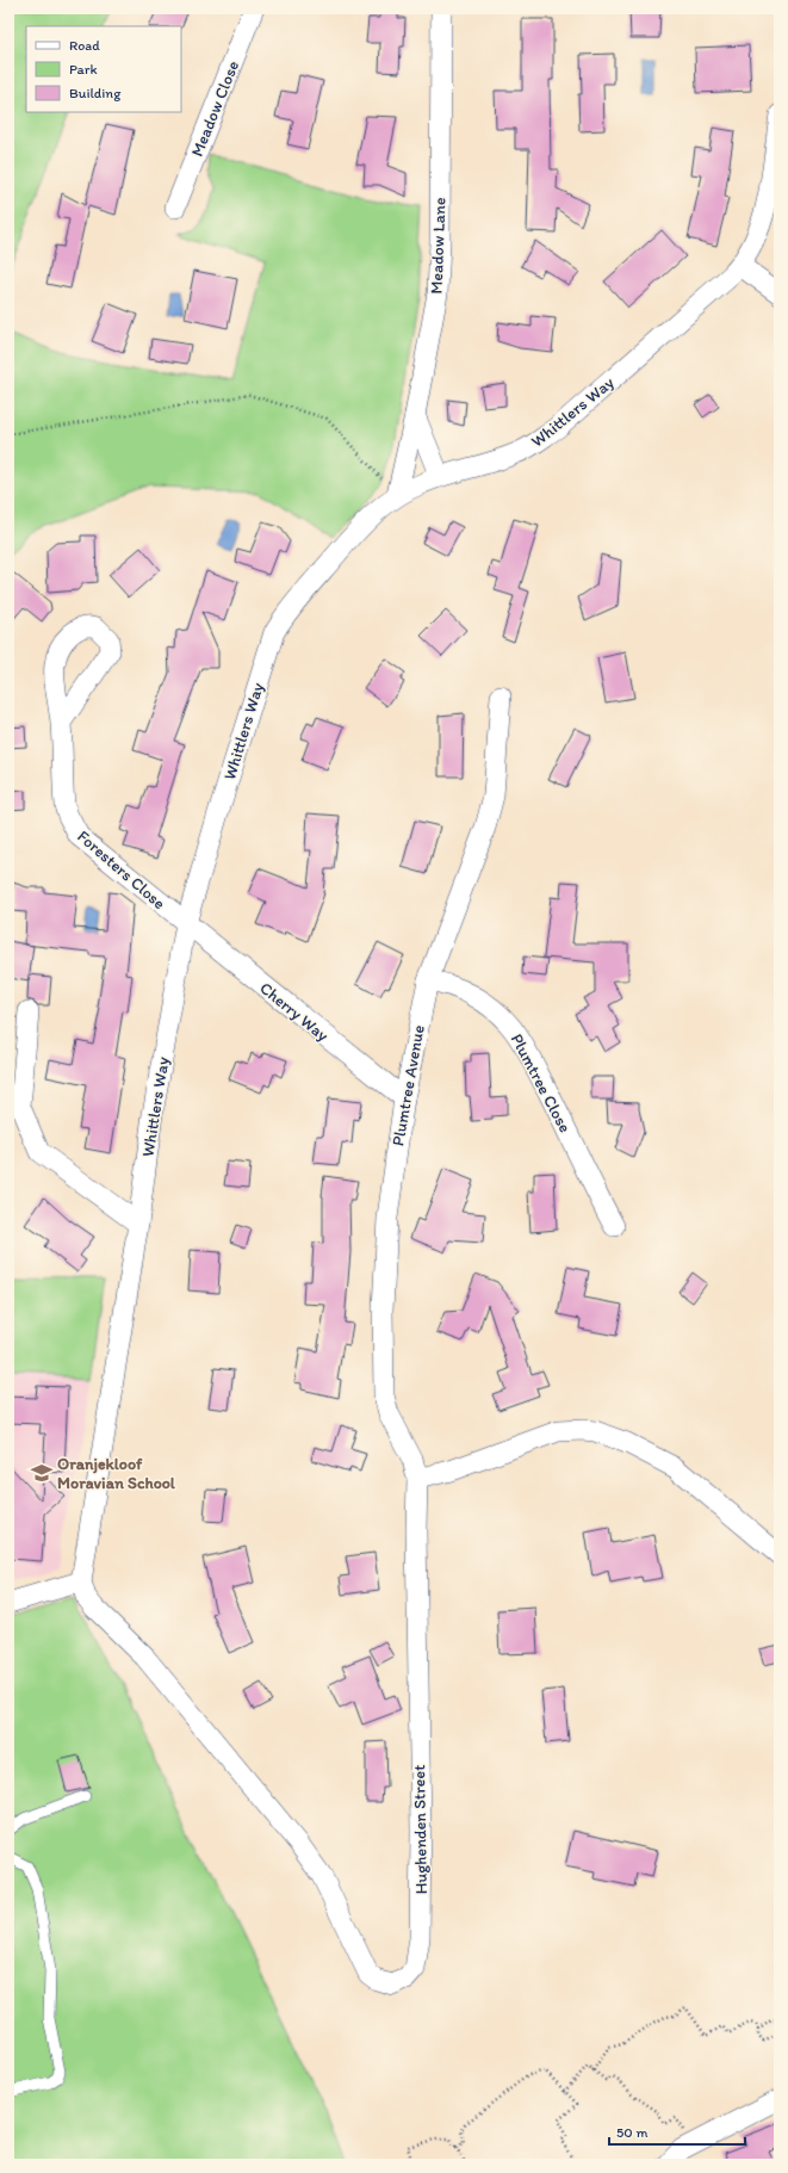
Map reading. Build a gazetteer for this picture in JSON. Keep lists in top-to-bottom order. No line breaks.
{"streets":{"street":["Meadow Close","Meadow Lane","Whittlers Way","Foresters Close","Cherry Way","Plumtree Close","Plumtree Avenue","Hughenden Street"]},"crossings":[["Meadow Lane","Whittlers Way"],["Whittlers Way","Foresters Close"],["Whittlers Way","Cherry Way"],["Whittlers Way","Hughenden Street"],["Foresters Close","Cherry Way"],["Cherry Way","Plumtree Avenue"],["Plumtree Close","Plumtree Avenue"],["Plumtree Avenue","Hughenden Street"]],"places":{"school or university":["Oranjekloof Moravian School"]},"legend":["Road","Park","Building"],"scale_bar":"50 m"}
